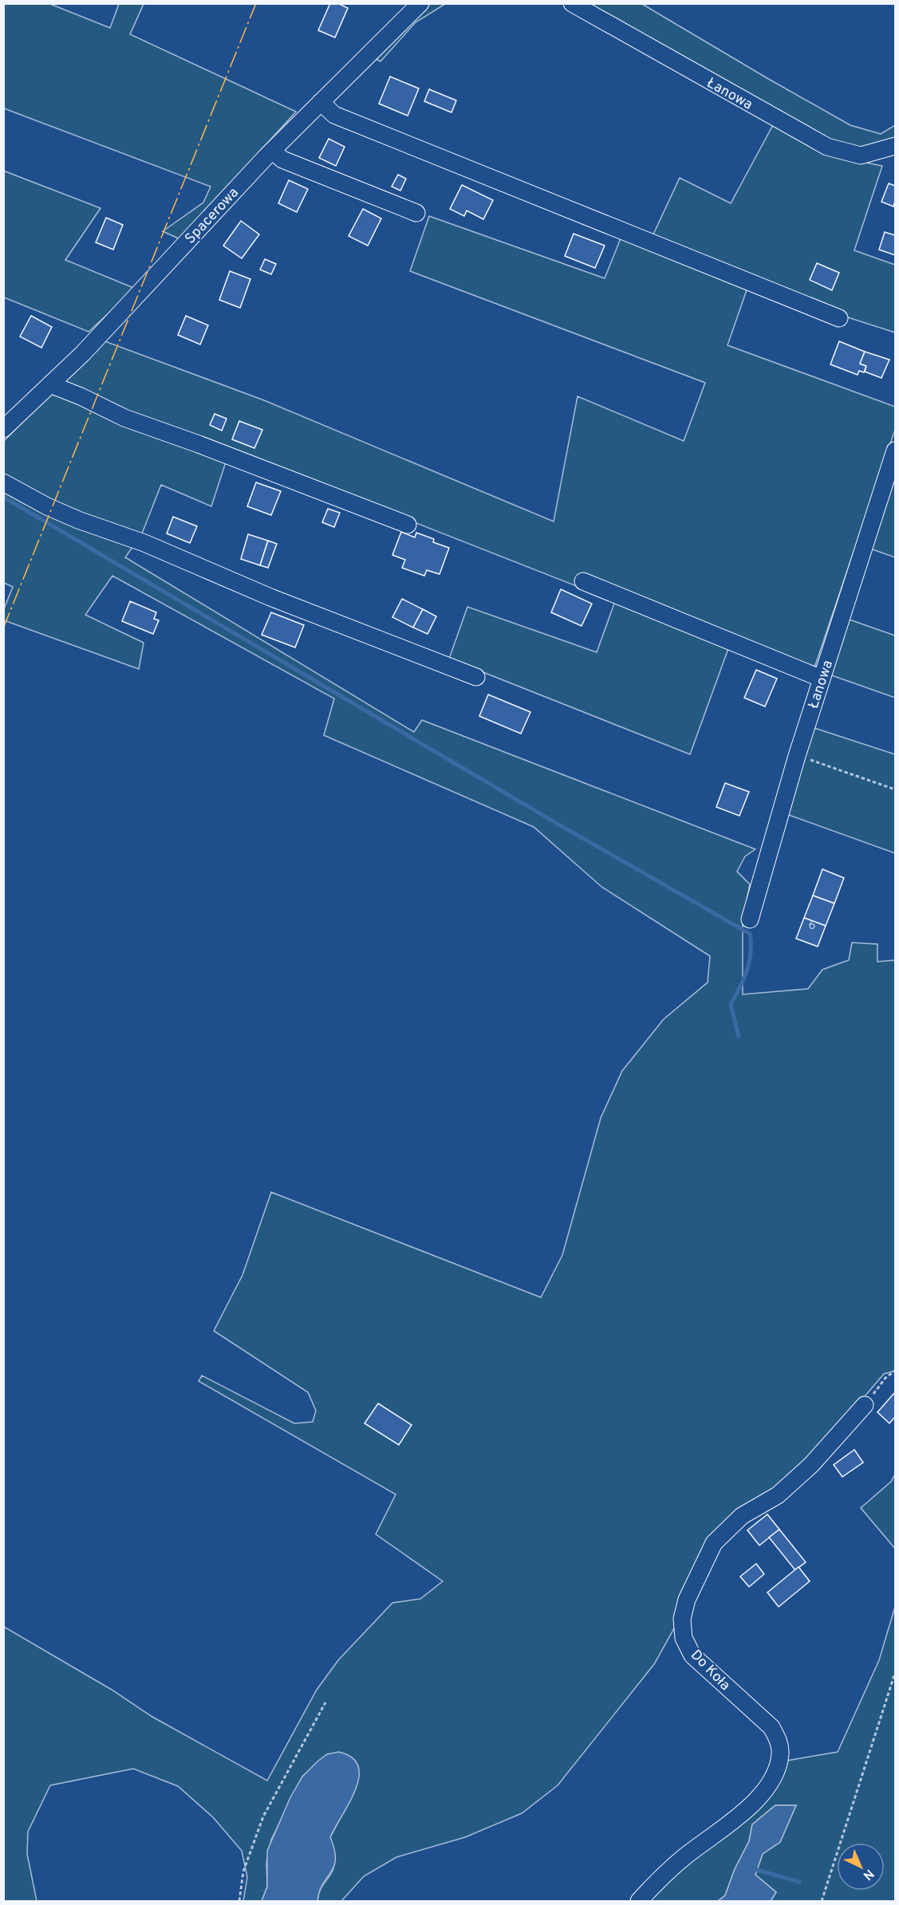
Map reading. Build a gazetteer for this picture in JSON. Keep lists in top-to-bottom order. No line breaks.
{"streets":{"street":["Łanowa","Spacerowa","Do Koła"]},"house_numbers":["6"],"north":"bottom right"}
